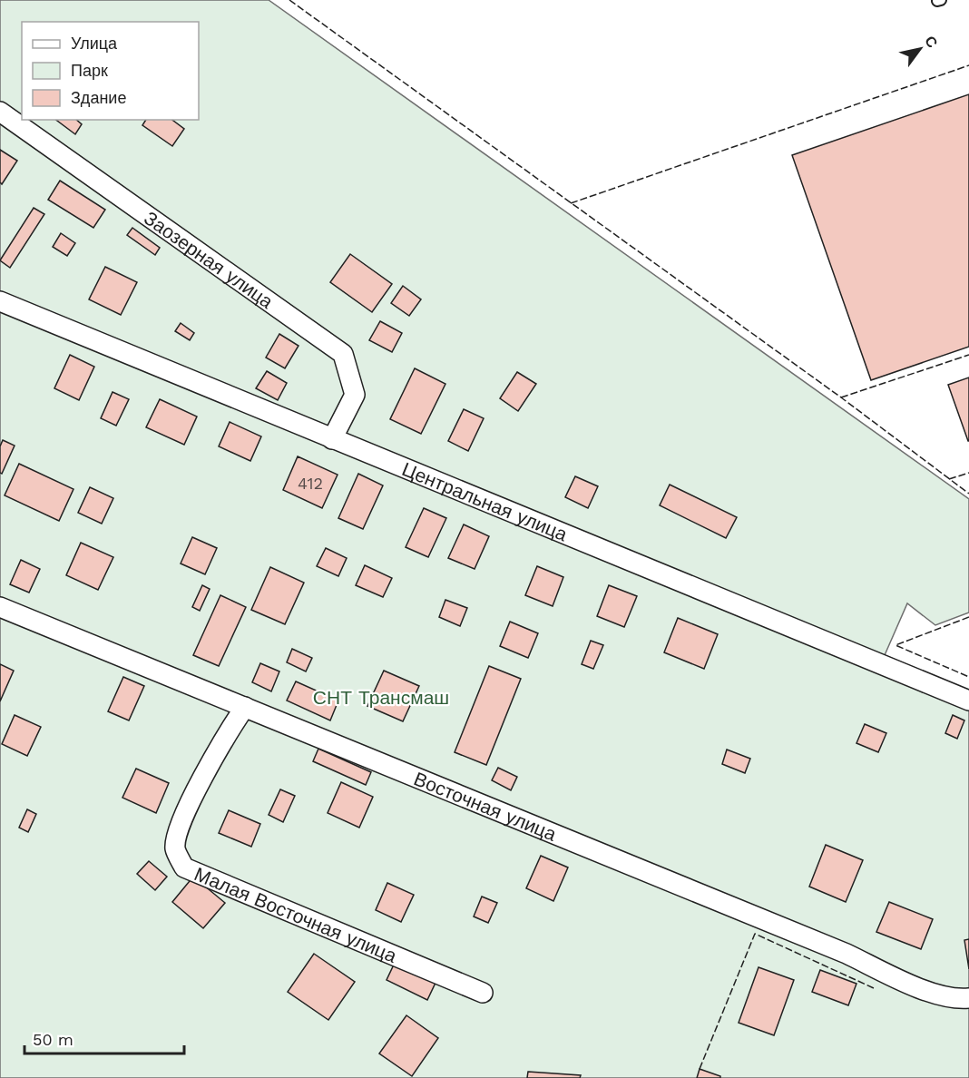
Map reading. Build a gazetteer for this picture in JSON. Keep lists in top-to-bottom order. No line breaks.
{"streets":{"street":["Заозерная улица","Центральная улица","Восточная улица","Малая Восточная улица"]},"crossings":[["Заозерная улица","Центральная улица"],["Восточная улица","Малая Восточная улица"]],"parks":["СНТ Трансмаш"],"house_numbers":["412"],"legend":["Улица","Парк","Здание"],"scale_bar":"50 m","north":"top right"}
